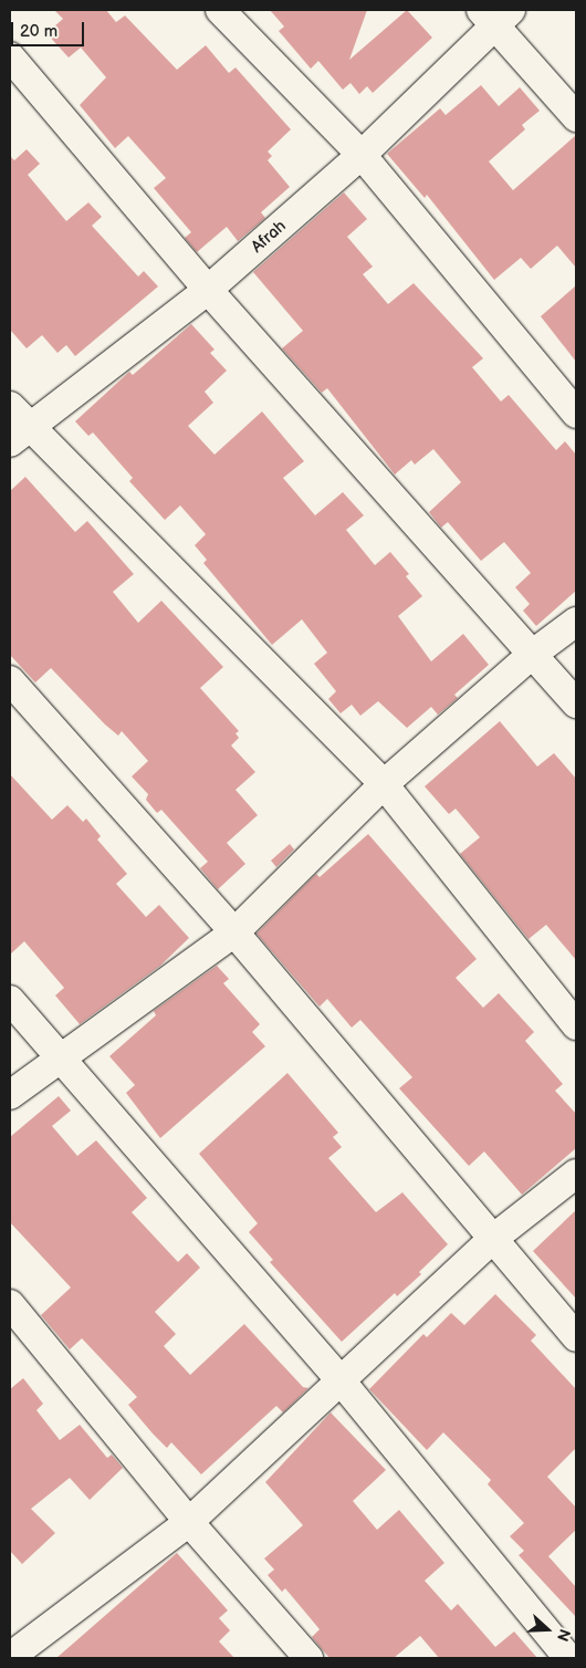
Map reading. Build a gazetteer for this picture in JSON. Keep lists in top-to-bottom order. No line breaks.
{"streets":{"street":["Afrah"]},"scale_bar":"20 m","north":"right"}
